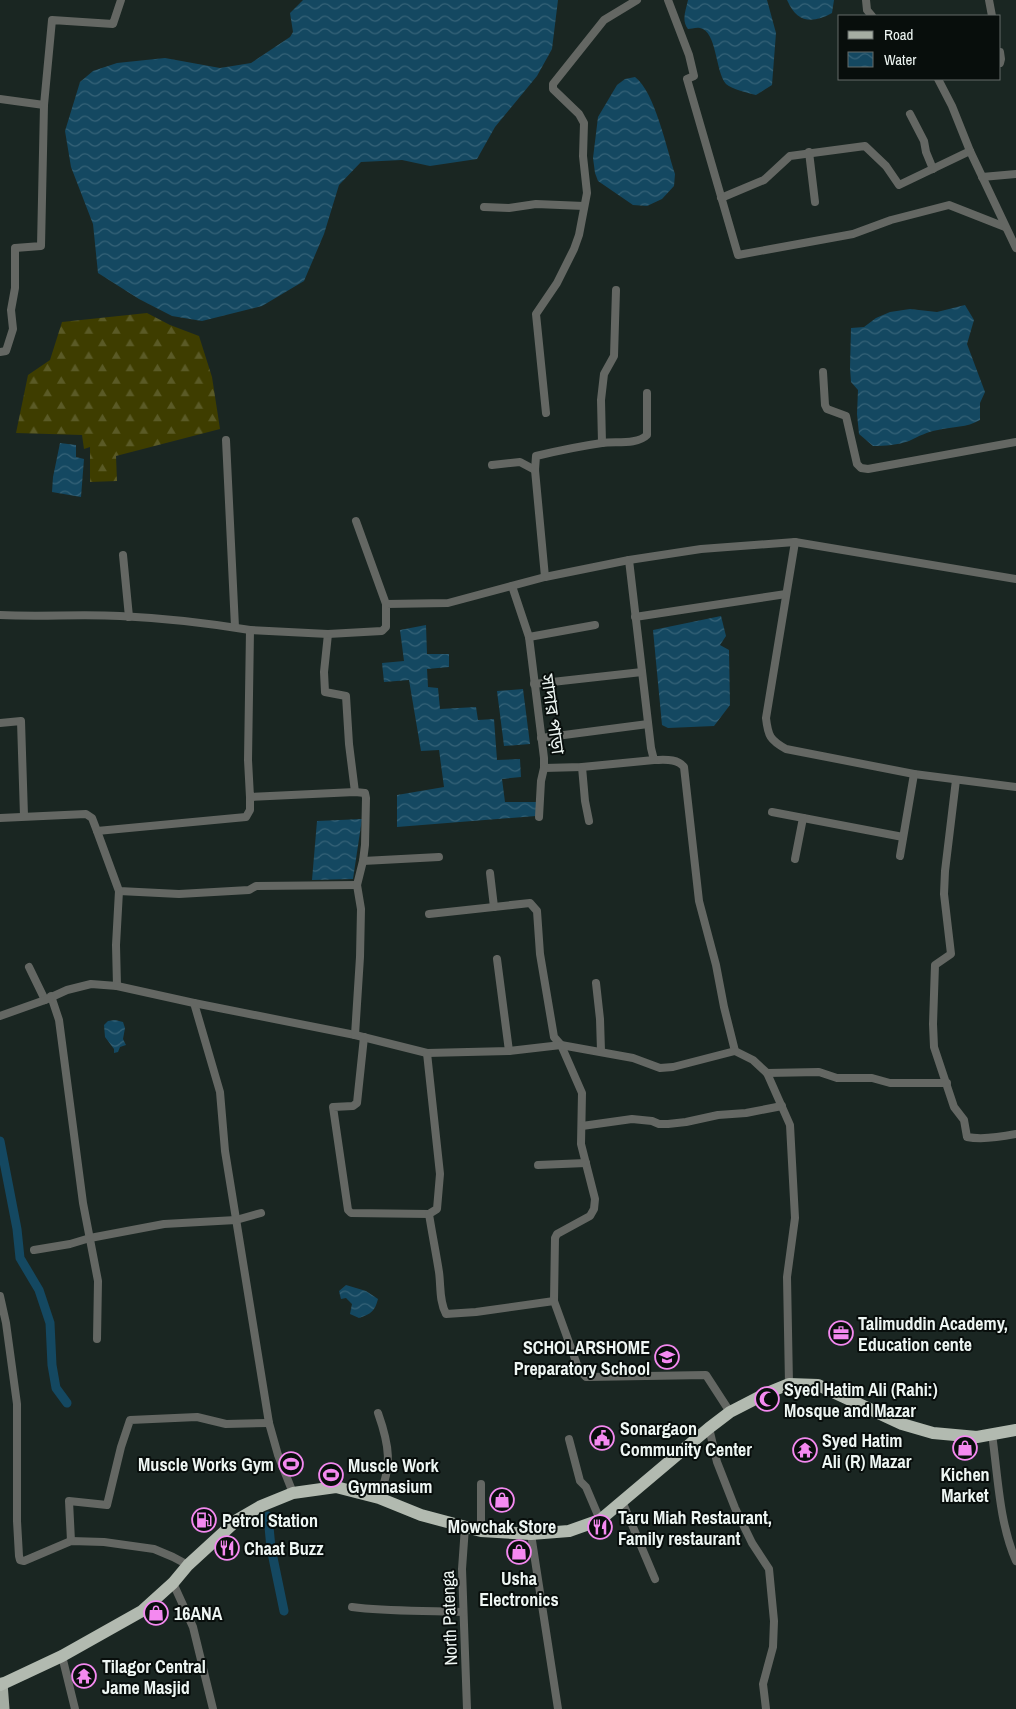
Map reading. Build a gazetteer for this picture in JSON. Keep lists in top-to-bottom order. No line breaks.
{"streets":{"street":["সাদার পাড়া","North Patenga"]},"places":{"office":["Talimuddin Academy, Education cente"],"school or university":["SCHOLARSHOME Preparatory School"],"mosque":["Syed Hatim Ali (Rahi:) Mosque and Mazar"],"public building":["Sonargaon Community Center"],"shop":["Kichen Market","Mowchak Store","Usha Electronics","16ANA"],"temple":["Syed Hatim Ali (R) Mazar","Tilagor Central Jame Masjid"],"sports":["Muscle Works Gym","Muscle Work Gymnasium"],"fuel station":["Petrol Station"],"restaurant":["Taru Miah Restaurant, Family restaurant","Chaat Buzz"]},"legend":["Road","Water"]}
